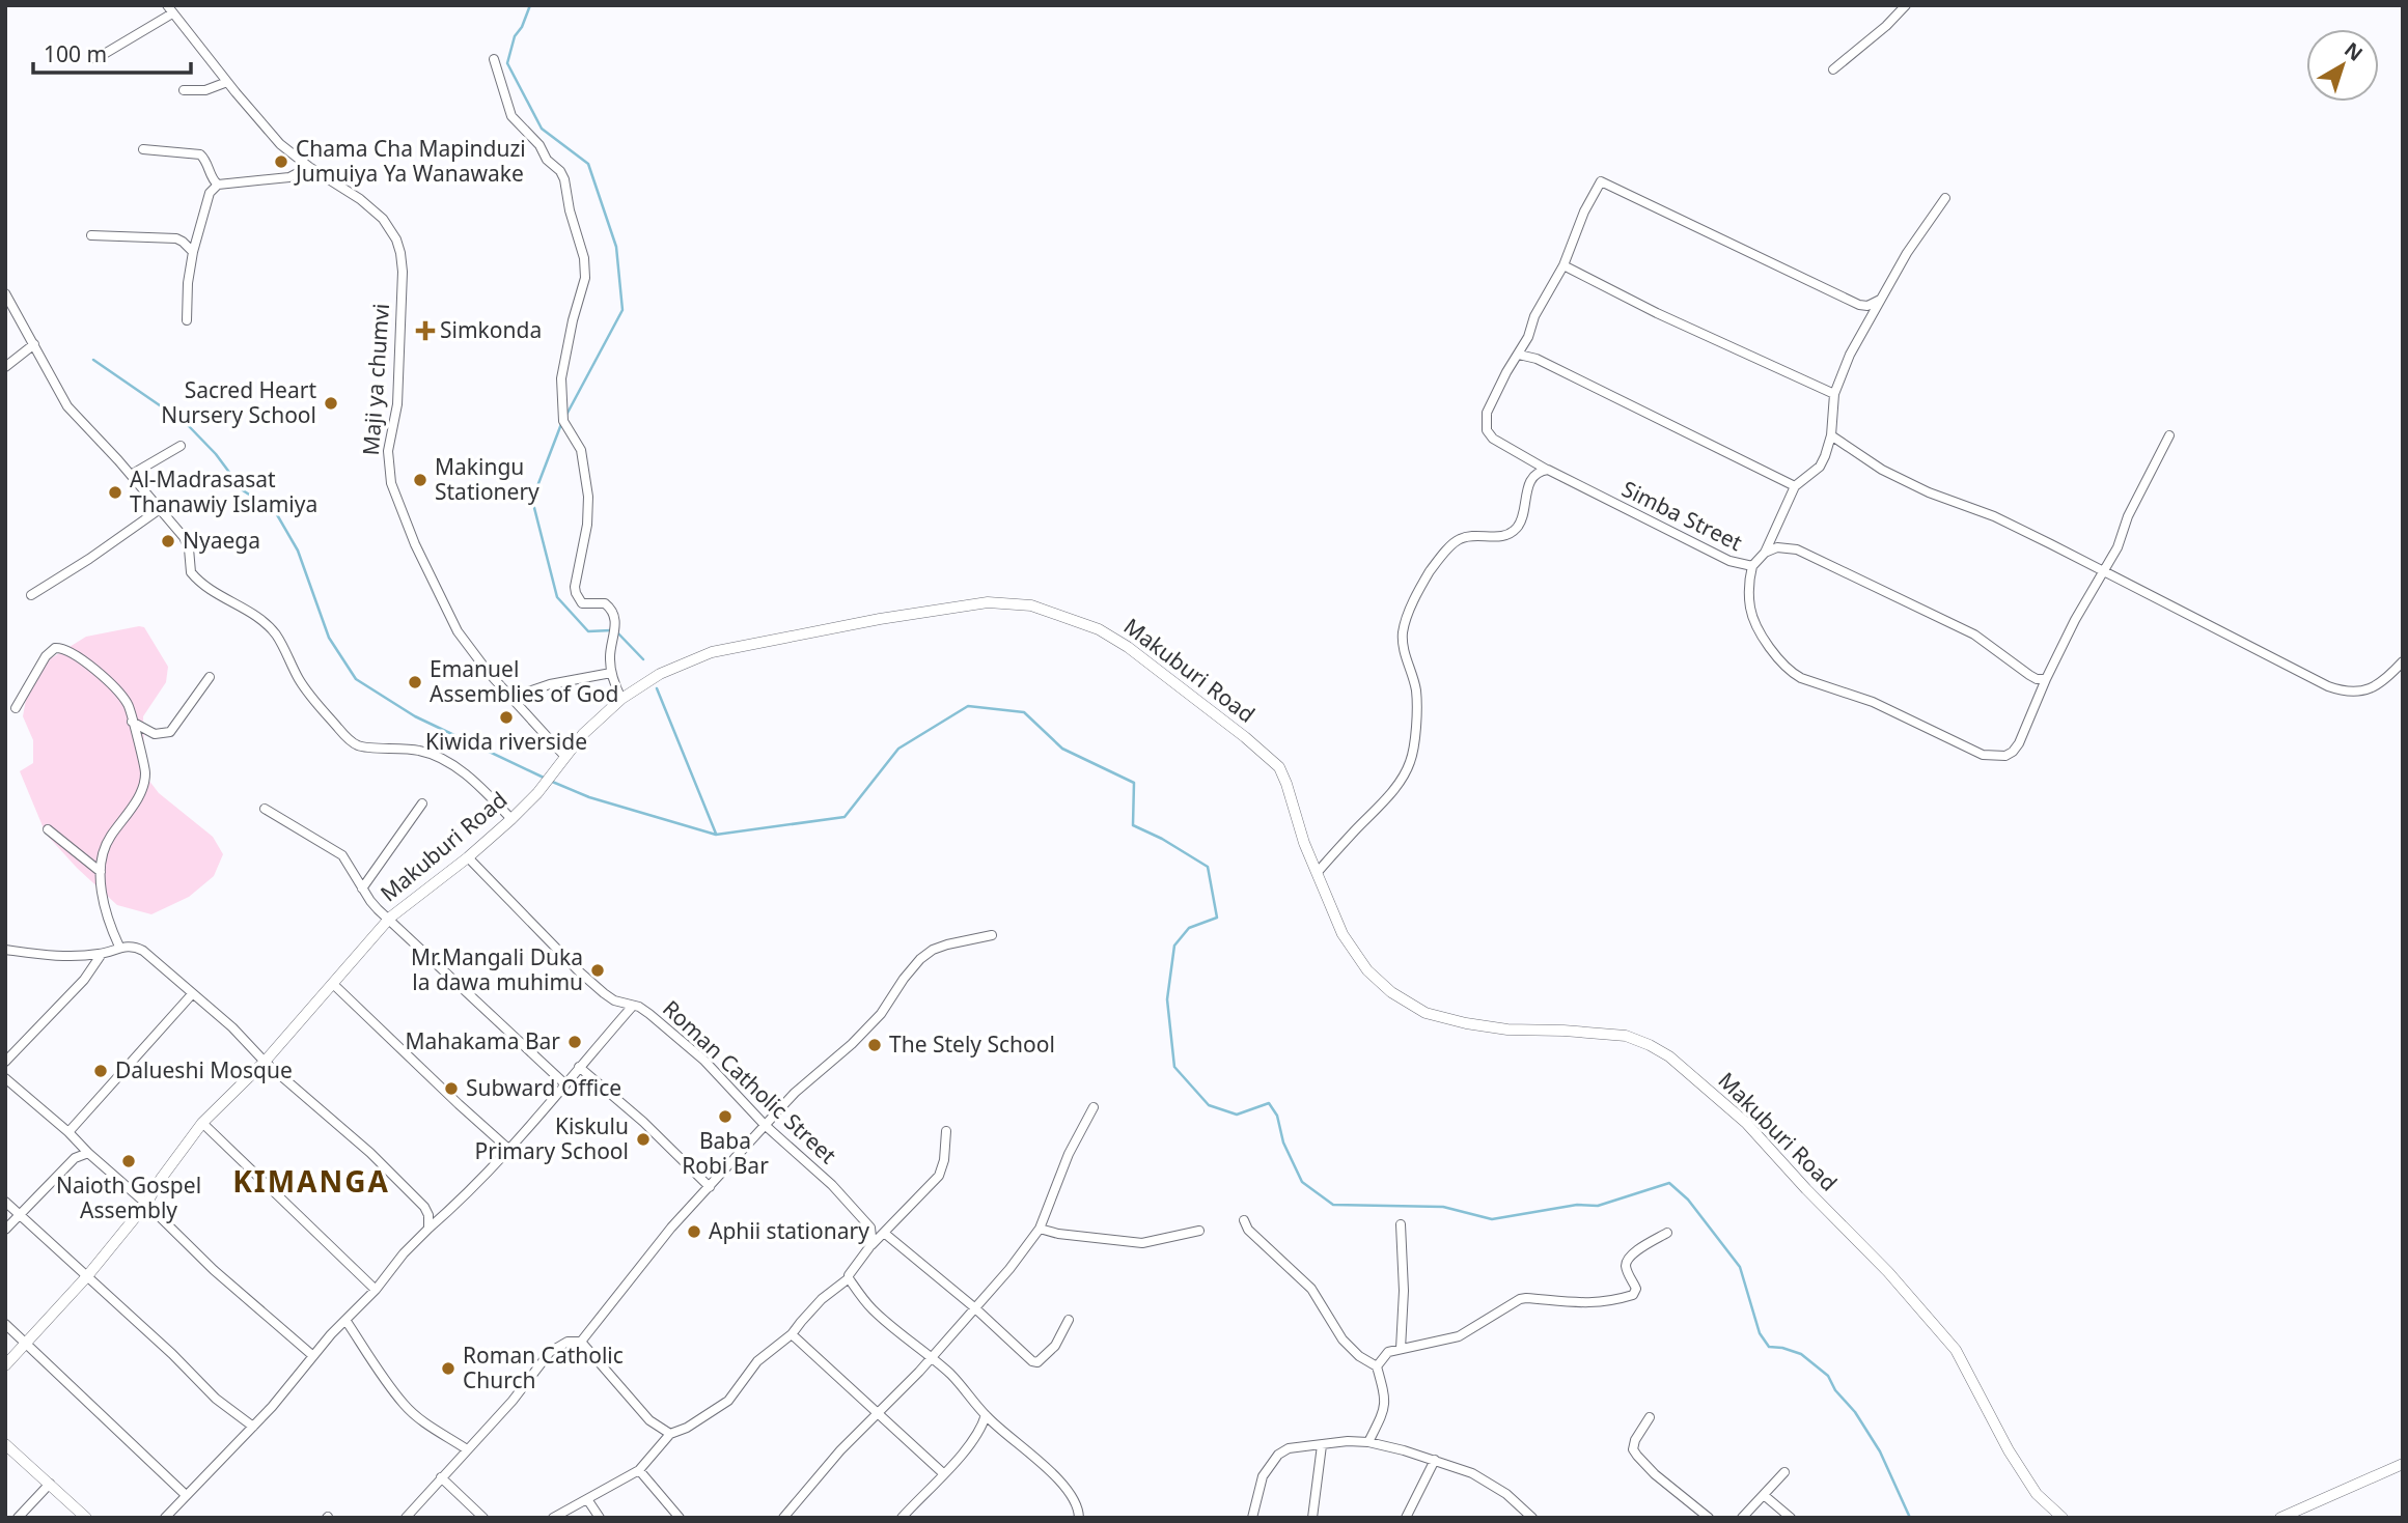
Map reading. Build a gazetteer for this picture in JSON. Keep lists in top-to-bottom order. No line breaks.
{"streets":{"street":["Maji ya chumvi","Simba Street","Makuburi Road","Roman Catholic Street"]},"crossings":[["Maji ya chumvi","Makuburi Road"],["Makuburi Road","Roman Catholic Street"]],"districts":["KIMANGA"],"places":{"other":["Chama Cha Mapinduzi Jumuiya Ya Wanawake","Sacred Heart Nursery School","Makingu Stationery","Al-Madrasasat Thanawiy Islamiya","Nyaega","Emanuel Assemblies of God","Kiwida riverside","Mr.Mangali Duka la dawa muhimu","Mahakama Bar","The Stely School","Dalueshi Mosque","Subward Office","Baba Robi Bar","Kiskulu Primary School","Naioth Gospel Assembly","Aphii stationary","Roman Catholic Church"],"health":["Simkonda"]},"scale_bar":"100 m","north":"top right"}
